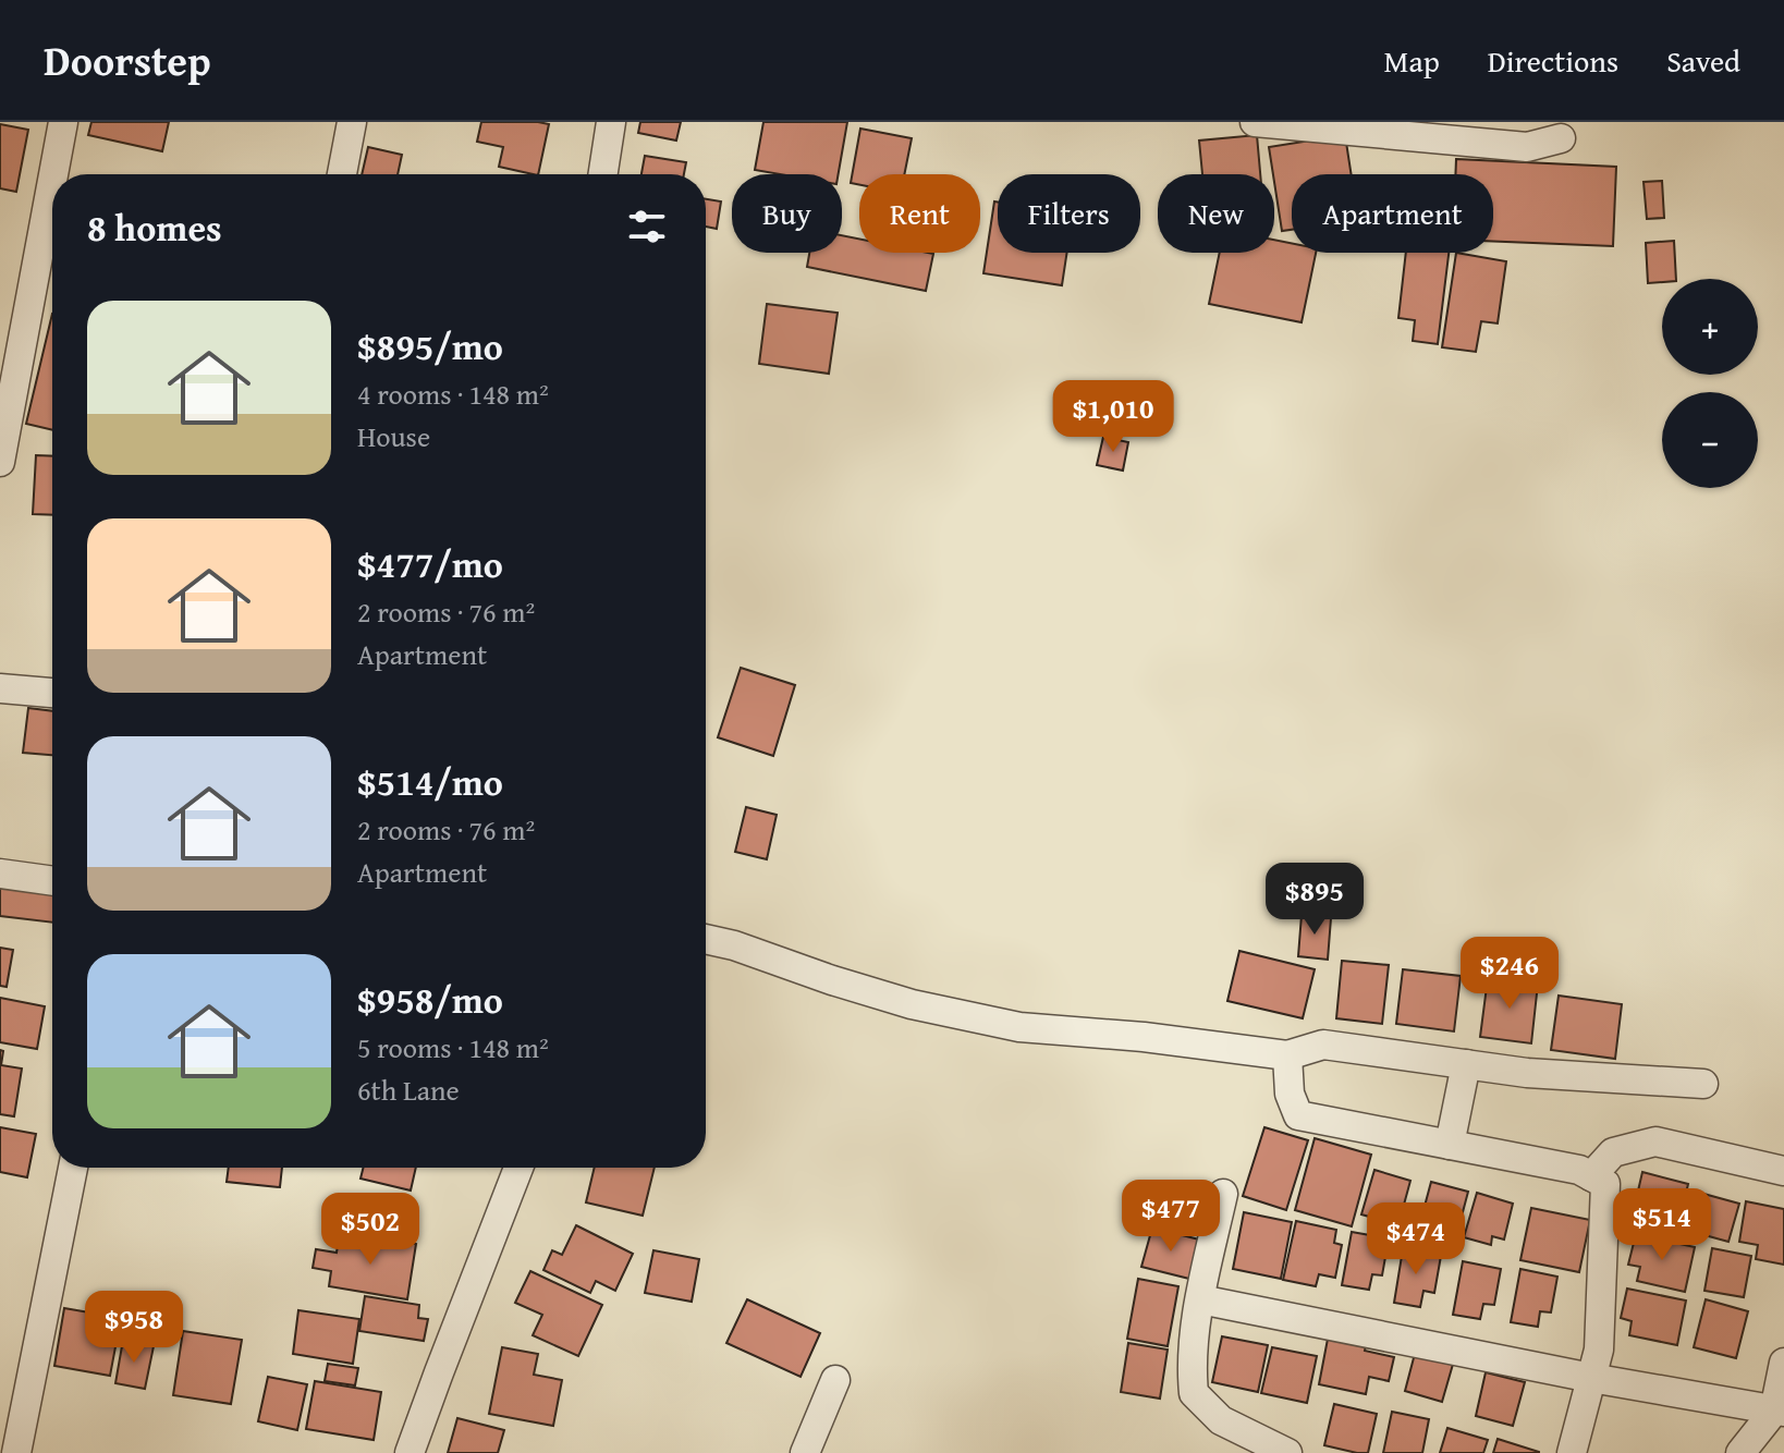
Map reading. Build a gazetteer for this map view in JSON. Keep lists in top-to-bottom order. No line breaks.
{"page":{"header":"Doorstep","nav":["Map","Directions","Saved"],"chip":["Buy","Rent","Filters","New","Apartment"],"heading":"8 homes","map_buttons":["+","−"],"list":[{"name":"$895/mo","note":"4 rooms · 148 m² · House"},{"name":"$477/mo","note":"2 rooms · 76 m² · Apartment"},{"name":"$514/mo","note":"2 rooms · 76 m² · Apartment"},{"name":"$958/mo","note":"5 rooms · 148 m² · 6th Lane"}],"price":["$1,010","$895","$246","$477","$514","$502","$474","$958"]}}
